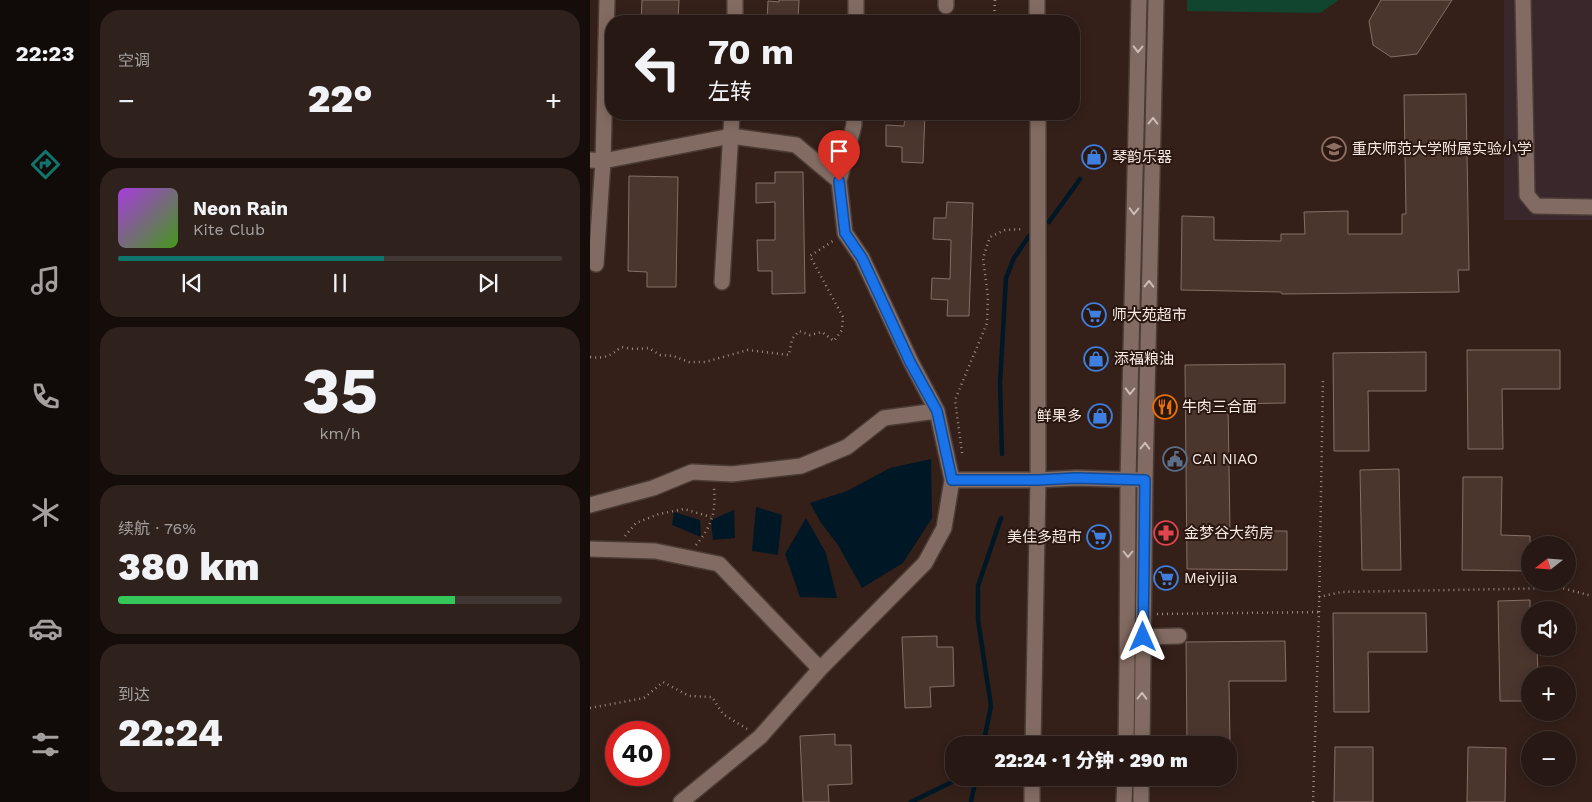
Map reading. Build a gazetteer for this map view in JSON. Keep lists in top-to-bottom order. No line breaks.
{"places":{"school or university":["重庆师范大学附属实验小学"],"shop":["琴韵乐器","添福粮油","鲜果多"],"supermarket":["师大苑超市","美佳多超市","Meiyijia"],"restaurant":["牛肉三合面"],"public building":["CAI NIAO"],"pharmacy":["金梦谷大药房"]},"north":"left","page":{"tabs":"22:23","tile":["空调",["35","km/h"],["续航 · 76%","380 km"],["到达","22:24"]],"turn":["70 m","左转"],"heat":["−","22°","+"],"song":["Neon Rain","Kite Club"],"map_buttons":["+","−"],"limit":"40","trip":"22:24 · 1 分钟 · 290 m"}}
